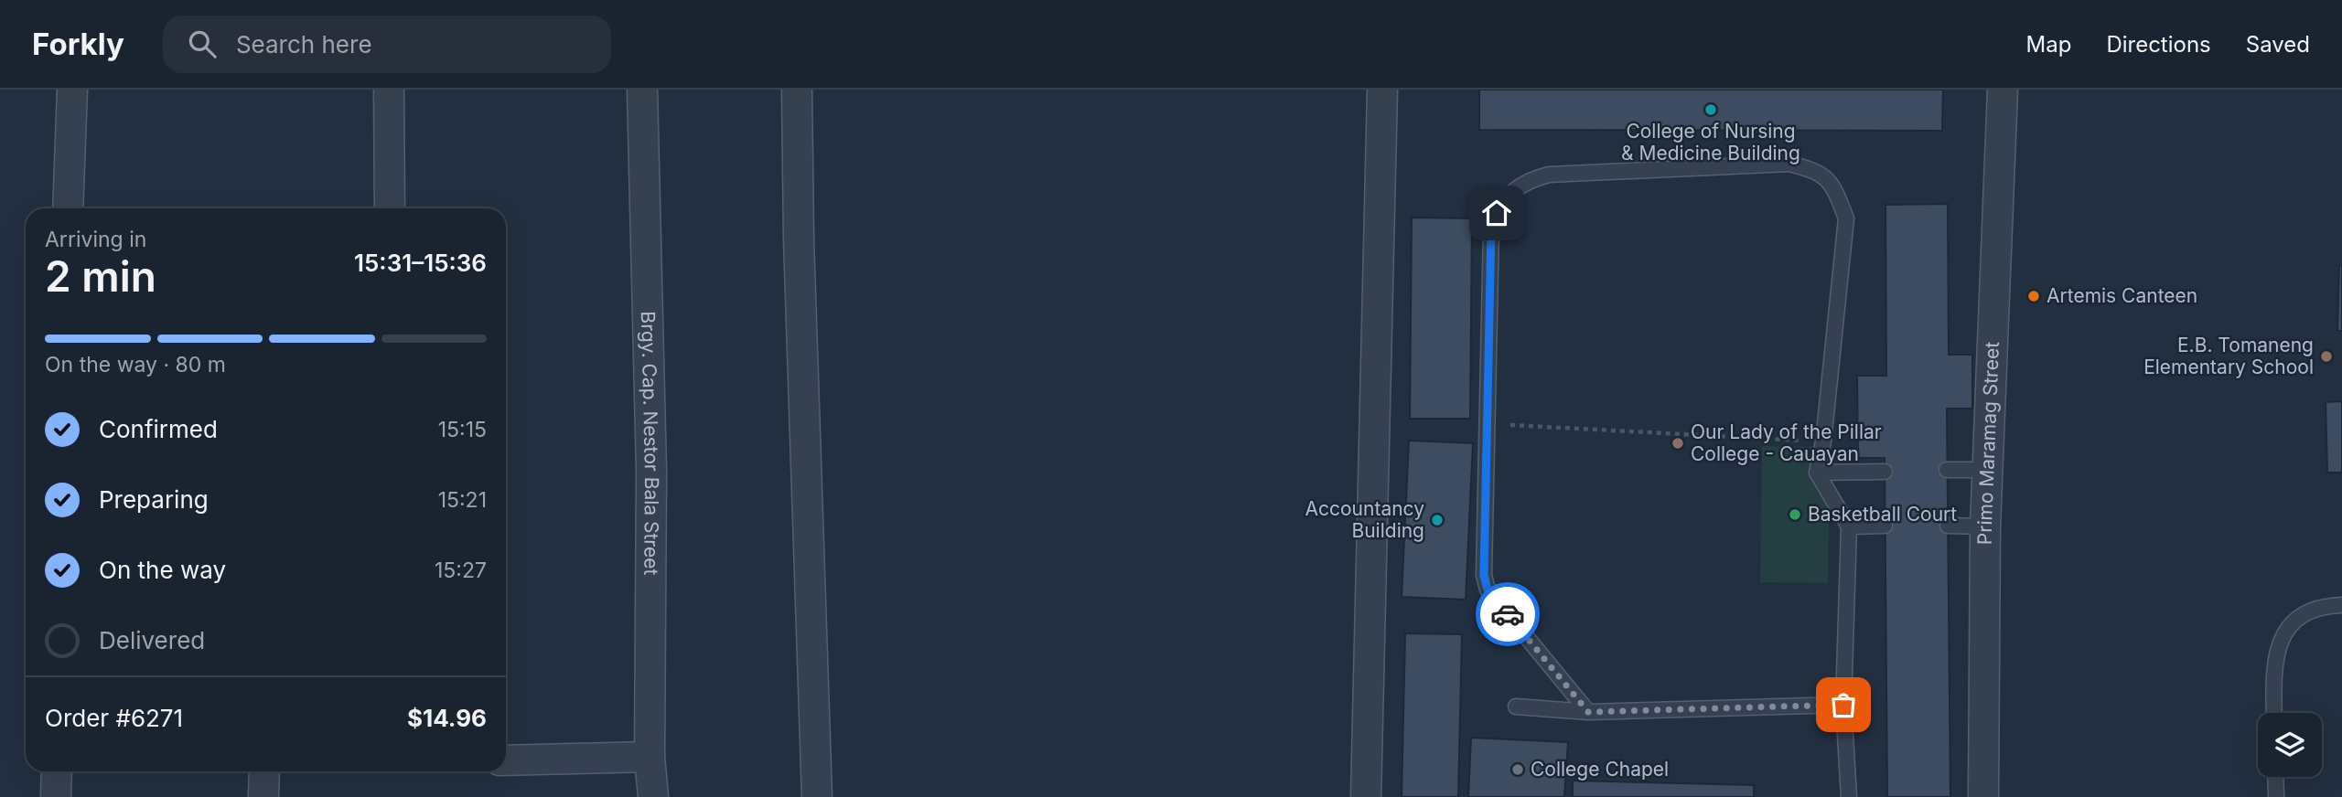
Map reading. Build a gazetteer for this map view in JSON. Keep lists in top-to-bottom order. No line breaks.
{"streets":{"street":["Brgy. Cap. Nestor Bala Street","Primo Maramag Street"]},"places":["College of Nursing & Medicine Building","Artemis Canteen","E.B. Tomaneng Elementary School","Our Lady of the Pillar College - Cauayan","Basketball Court","Accountancy Building","College Chapel"],"page":{"header":"Forkly","search":"Search here","nav":["Map","Directions","Saved"],"heading":["2 min","Arriving in","15:31–15:36"],"panel":["Order #6271","$14.96"],"bar":"On the way · 80 m","list":[["Confirmed","15:15"],["Preparing","15:21"],["On the way","15:27"],"Delivered"]}}
